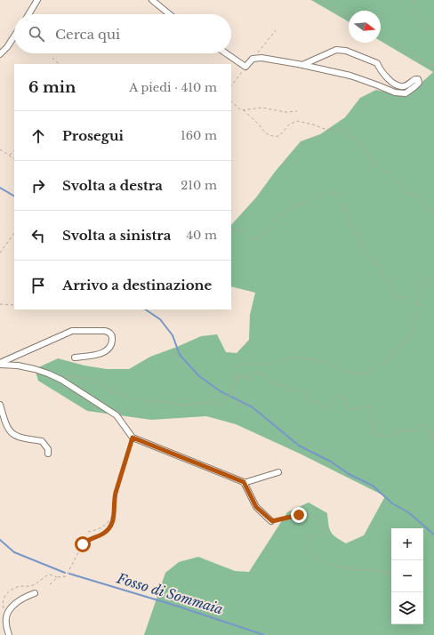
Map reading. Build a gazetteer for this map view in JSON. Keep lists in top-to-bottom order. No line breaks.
{"water":["Fosso di Sommaia"],"north":"right","page":{"search":"Cerca qui","heading":["6 min","A piedi · 410 m"],"list":[["Prosegui","160 m"],["Svolta a destra","210 m"],["Svolta a sinistra","40 m"],"Arrivo a destinazione"],"map_buttons":["+","−"]}}
